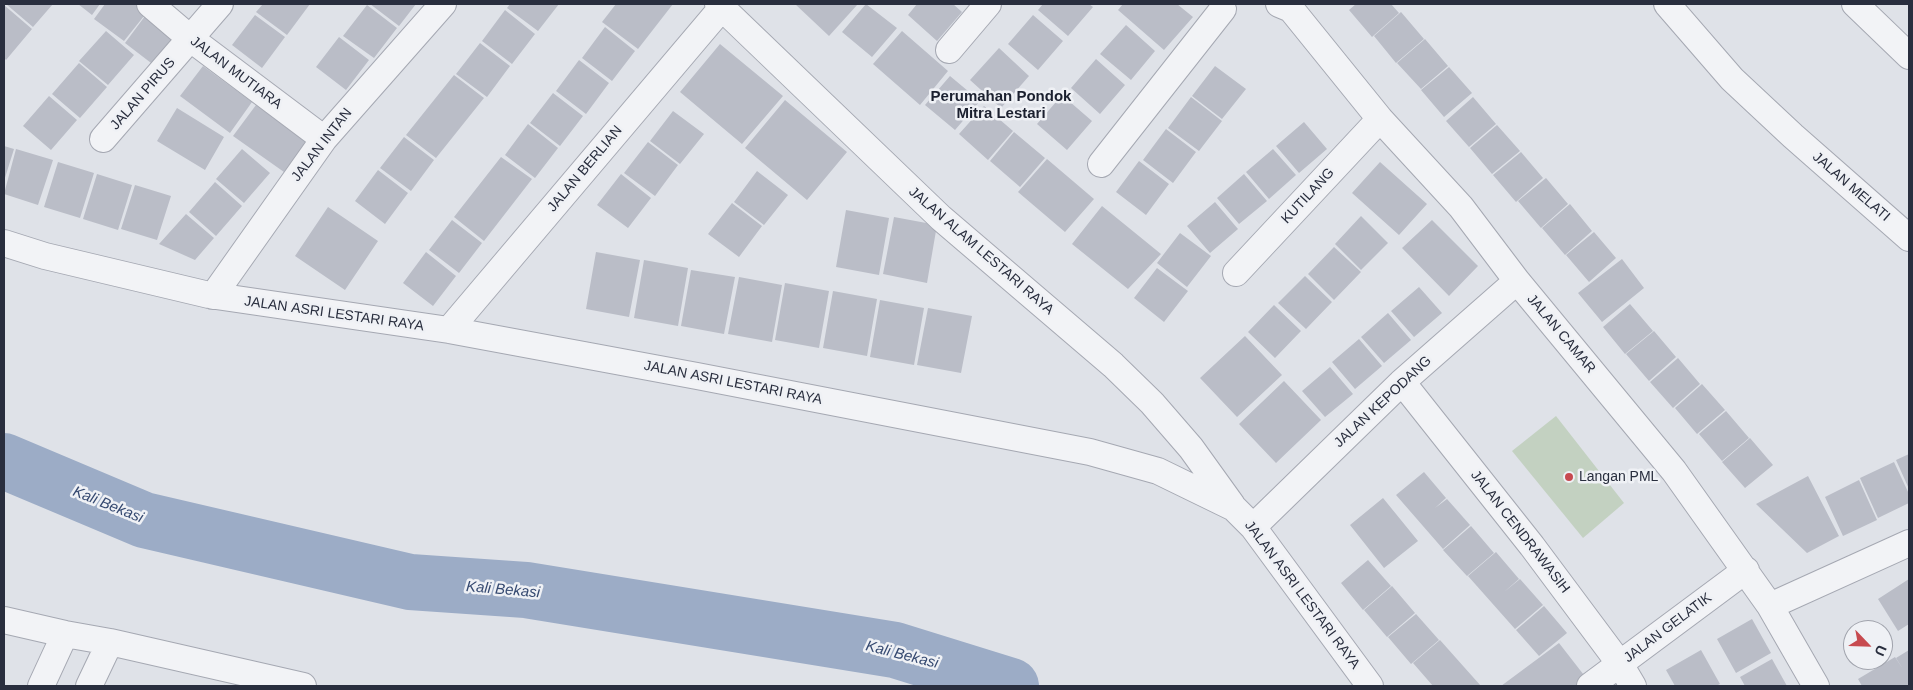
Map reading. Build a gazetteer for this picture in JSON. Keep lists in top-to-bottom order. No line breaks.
{"streets":{"street":["JALAN MUTIARA","JALAN PIRUS","JALAN INTAN","JALAN BERLIAN","JALAN MELATI","KUTILANG","JALAN ALAM LESTARI RAYA","JALAN ASRI LESTARI RAYA","JALAN CAMAR","JALAN KEPODANG","JALAN CENDRAWASIH","JALAN GELATIK"]},"crossings":[["JALAN MUTIARA","JALAN PIRUS"],["JALAN MUTIARA","JALAN INTAN"],["JALAN INTAN","JALAN ASRI LESTARI RAYA"],["JALAN BERLIAN","JALAN ALAM LESTARI RAYA"],["JALAN BERLIAN","JALAN ASRI LESTARI RAYA"],["KUTILANG","JALAN CAMAR"],["JALAN ALAM LESTARI RAYA","JALAN ASRI LESTARI RAYA"],["JALAN ASRI LESTARI RAYA","JALAN KEPODANG"],["JALAN CAMAR","JALAN KEPODANG"],["JALAN CAMAR","JALAN GELATIK"],["JALAN KEPODANG","JALAN CENDRAWASIH"],["JALAN CENDRAWASIH","JALAN GELATIK"]],"districts":["Perumahan Pondok Mitra Lestari"],"water":["Kali Bekasi"],"places":["Langan PML"],"north":"bottom right"}
